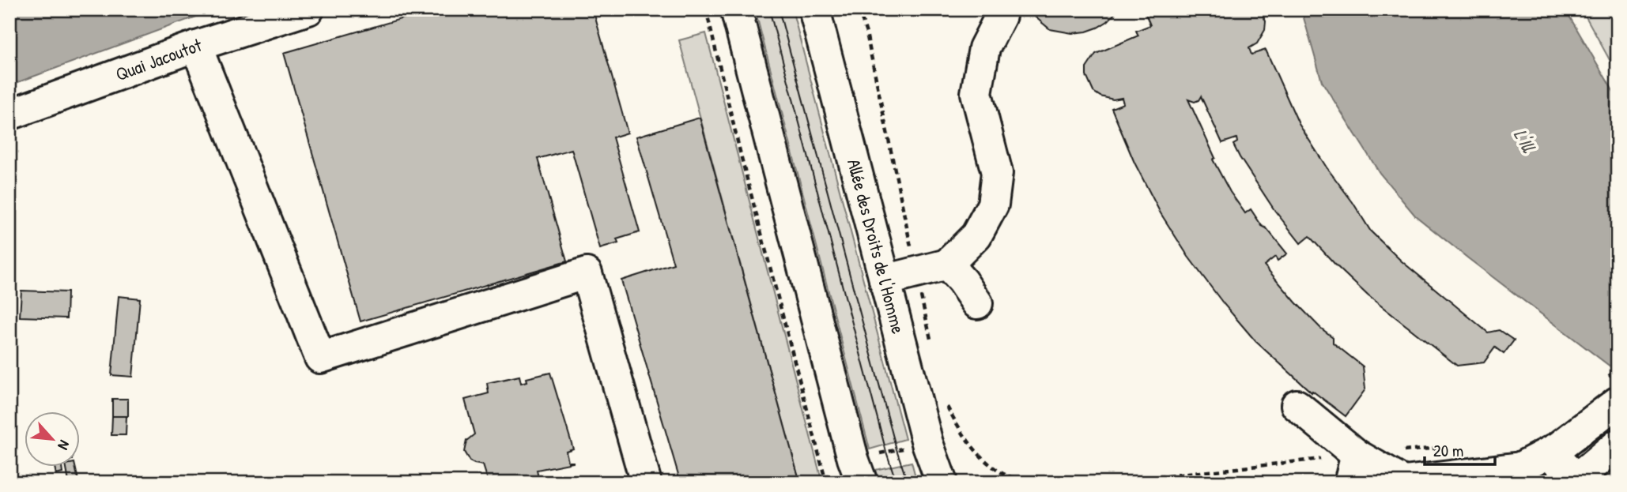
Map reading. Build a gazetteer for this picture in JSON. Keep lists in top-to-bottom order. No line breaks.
{"streets":{"main road":["Quai Jacoutot","Allée des Droits de l'Homme"]},"water":["L'Ill"],"scale_bar":"20 m","north":"bottom right"}
